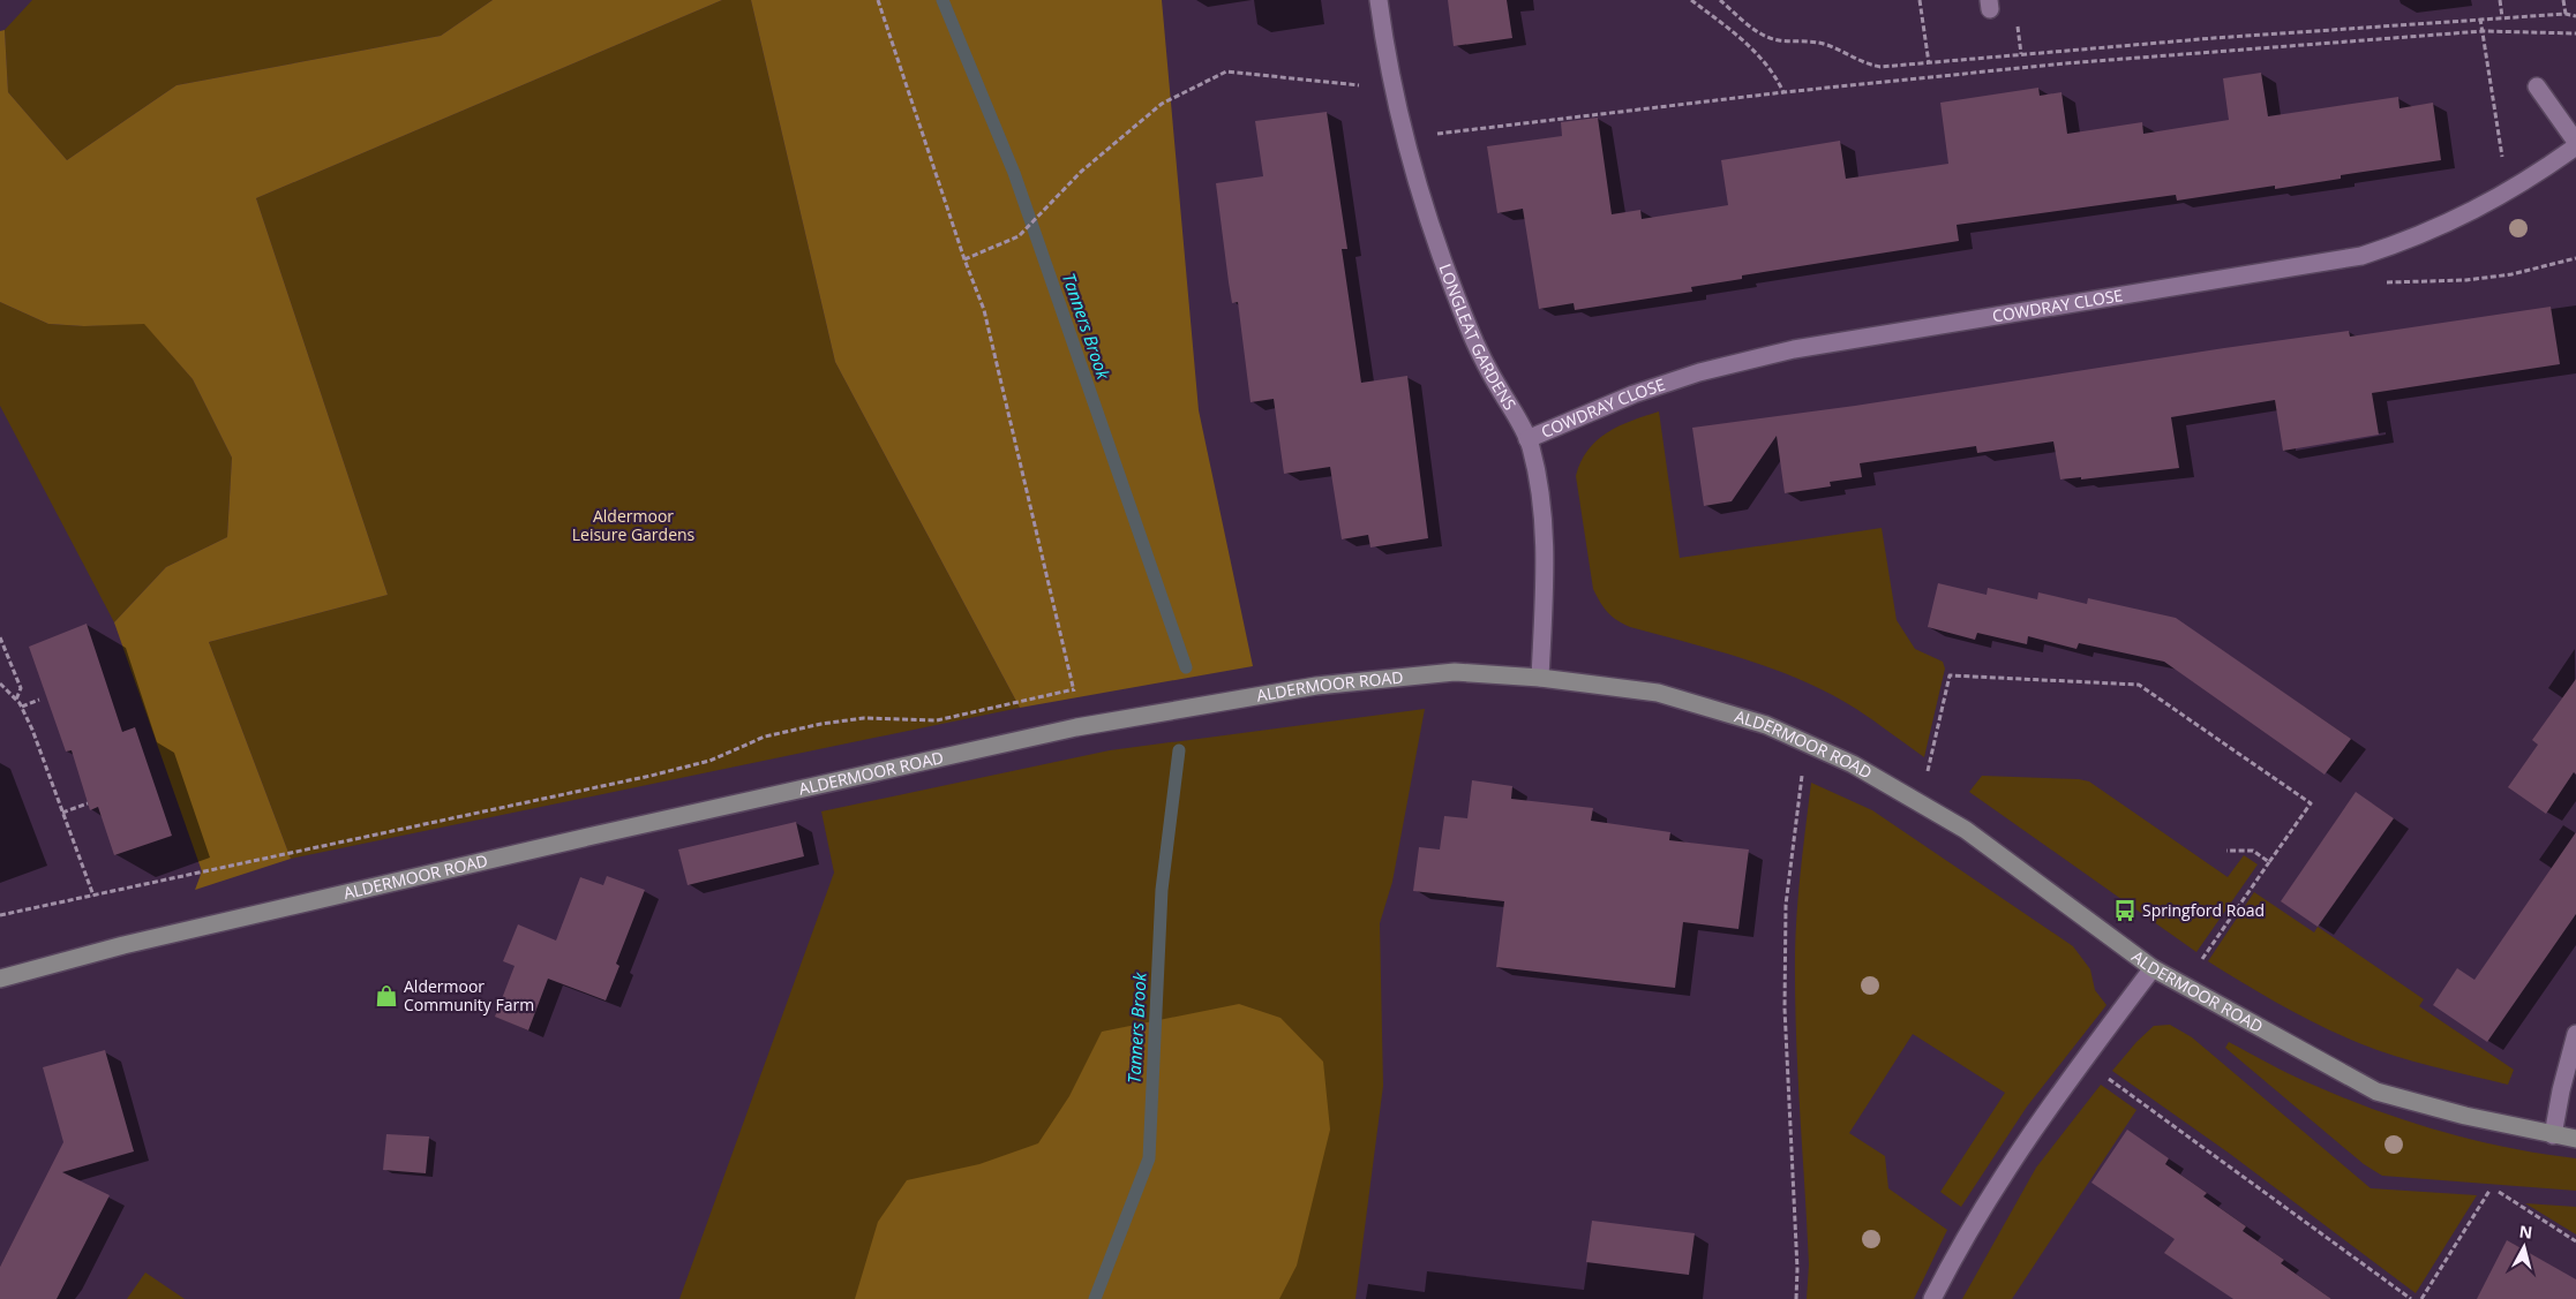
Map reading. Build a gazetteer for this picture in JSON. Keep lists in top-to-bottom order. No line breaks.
{"streets":{"street":["COWDRAY CLOSE","LONGLEAT GARDENS","ALDERMOOR ROAD"]},"crossings":[["COWDRAY CLOSE","LONGLEAT GARDENS"],["LONGLEAT GARDENS","ALDERMOOR ROAD"]],"water":["Tanners Brook"],"parks":["Aldermoor Leisure Gardens"],"places":{"bus stop":["Springford Road"],"shop":["Aldermoor Community Farm"]},"north":"top"}
